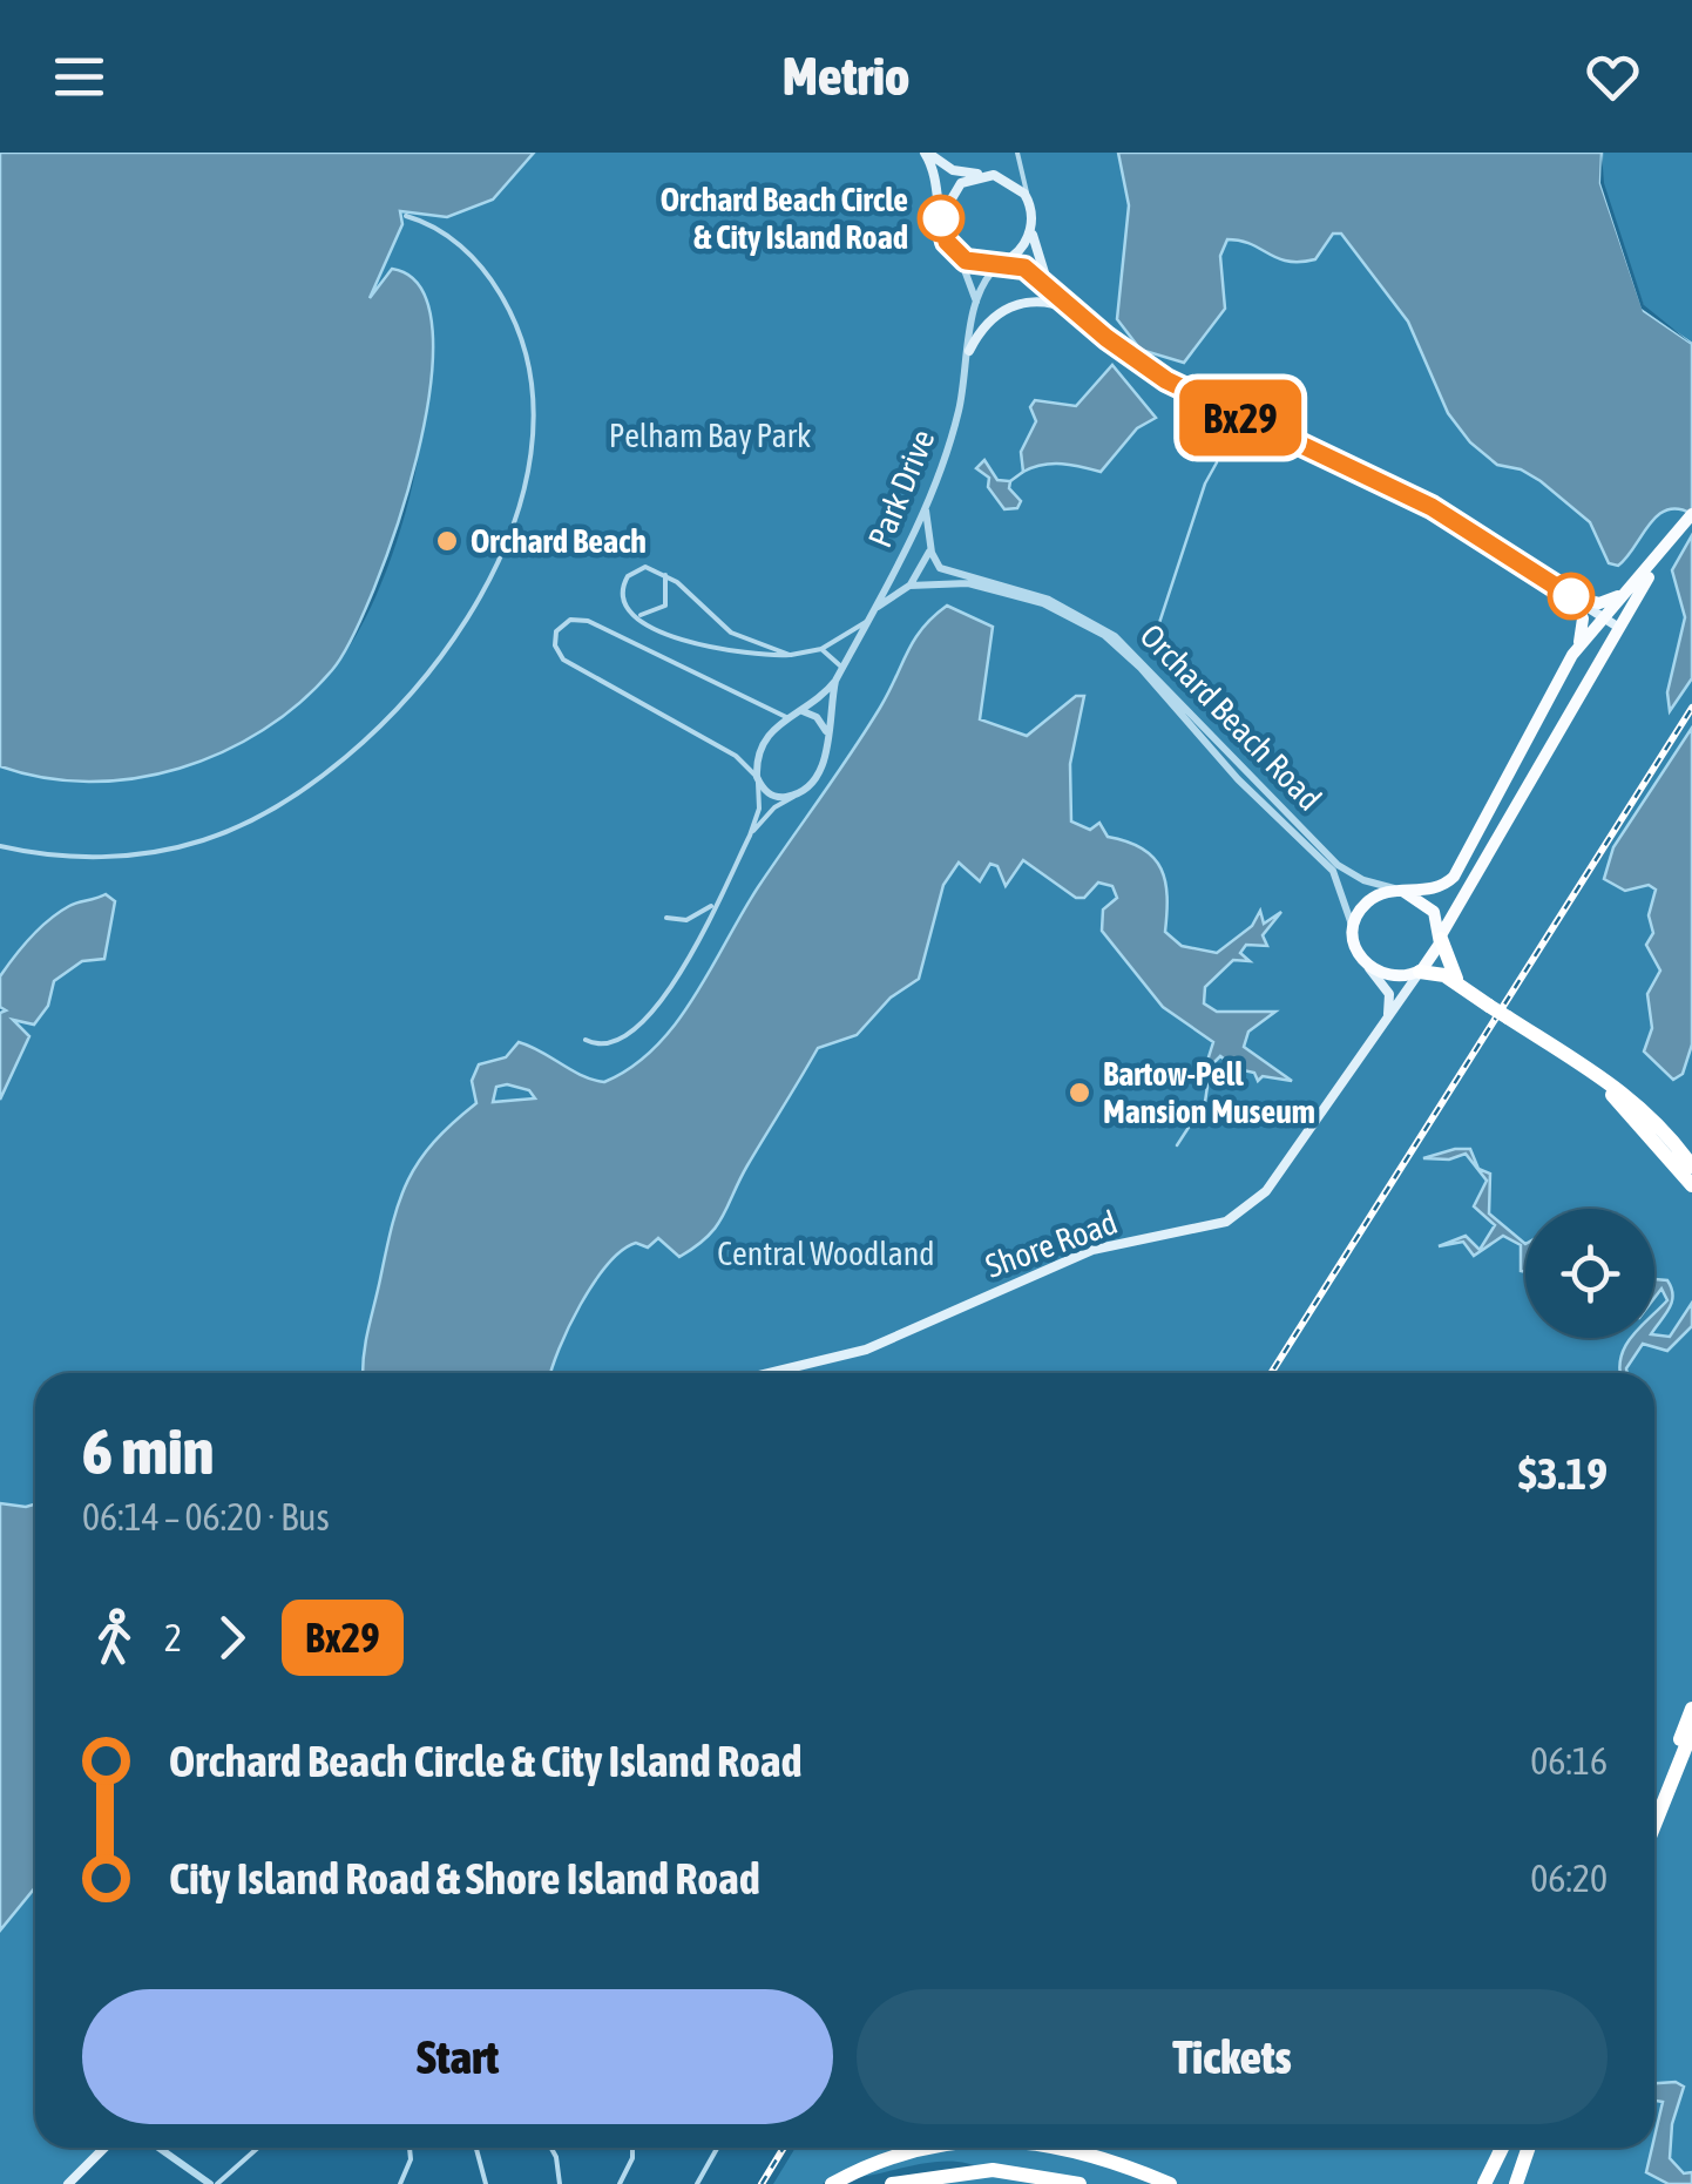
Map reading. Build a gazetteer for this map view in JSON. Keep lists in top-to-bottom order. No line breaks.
{"streets":{"main road":["Shore Road"],"street":["Park Drive","Orchard Beach Road"]},"crossings":[["Park Drive","Orchard Beach Road"],["Orchard Beach Road","Shore Road"]],"parks":["Pelham Bay Park","Central Woodland"],"places":["Orchard Beach Circle & City Island Road","Orchard Beach","Bartow-Pell Mansion Museum"],"lines":["bus line Bx29"],"page":{"header":"Metrio","on_map":"Bx29","heading":["6 min","06:14 – 06:20 · Bus","$3.19"],"legs":["2","Bx29"],"list":[{"name":"Orchard Beach Circle & City Island Road","value":"06:16"},{"name":"City Island Road & Shore Island Road","value":"06:20"}],"buttons":["Start","Tickets"]}}
